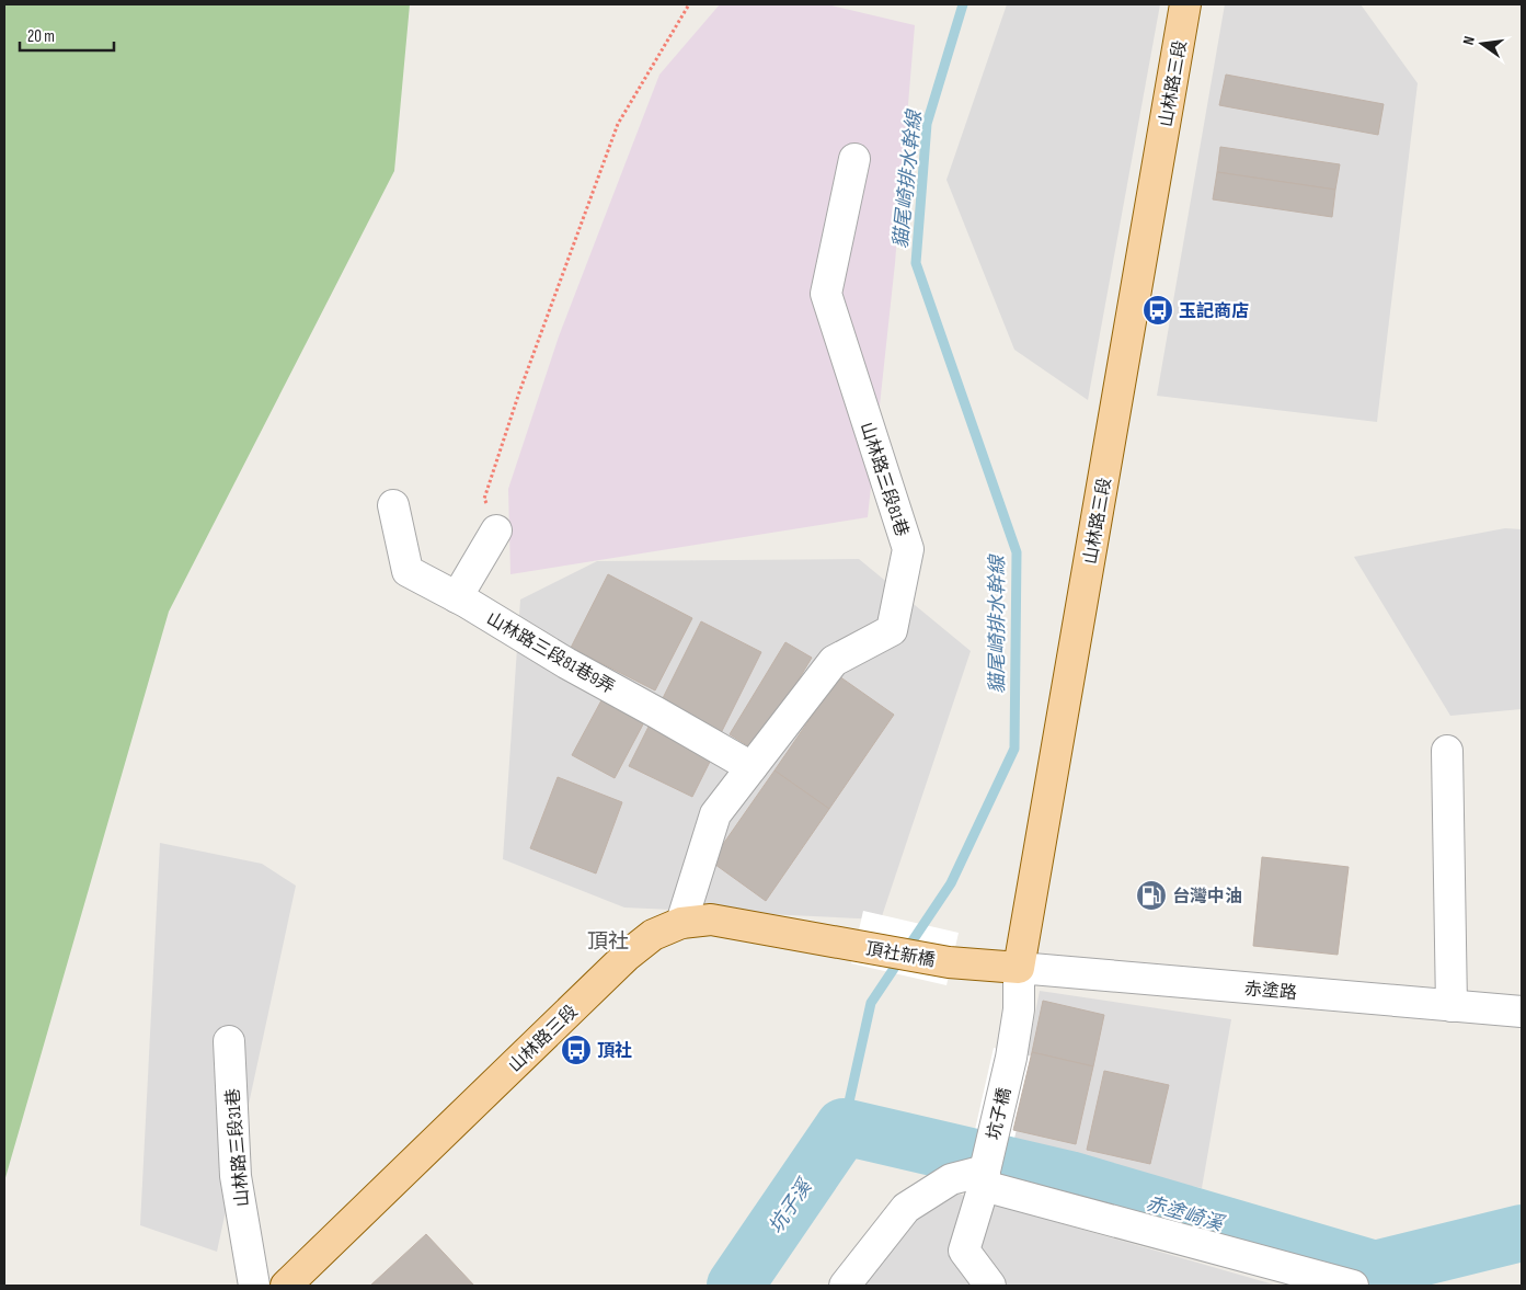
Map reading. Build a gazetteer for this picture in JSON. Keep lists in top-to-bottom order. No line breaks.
{"streets":{"main road":["山林路三段","頂社新橋"],"street":["山林路三段81巷","山林路三段81巷9弄","赤塗路","坑子橋","山林路三段31巷"]},"crossings":[["山林路三段","山林路三段81巷"],["山林路三段","頂社新橋"],["山林路三段","赤塗路"],["山林路三段","坑子橋"],["山林路三段81巷","山林路三段81巷9弄"],["頂社新橋","赤塗路"],["頂社新橋","坑子橋"],["赤塗路","坑子橋"]],"districts":["頂社"],"water":["貓尾崎排水幹線","坑子溪","赤塗崎溪"],"places":{"bus stop":["玉記商店","頂社"],"fuel station":["台灣中油"]},"scale_bar":"20 m","north":"left"}
